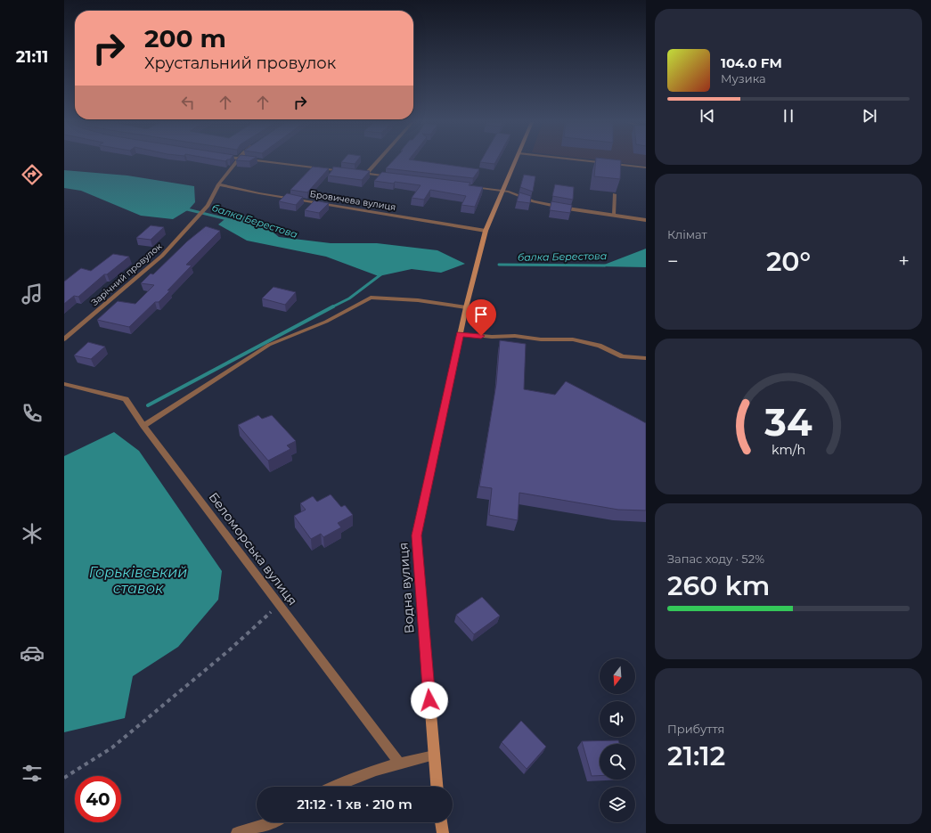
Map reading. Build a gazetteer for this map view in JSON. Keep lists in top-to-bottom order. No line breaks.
{"streets":{"street":["Бровичева вулиця","Зарічний провулок","Беломорська вулиця","Водна вулиця"]},"crossings":[["Бровичева вулиця","Зарічний провулок"],["Бровичева вулиця","Водна вулиця"]],"water":["балка Берестова","Горьківський ставок"],"north":"bottom","page":{"tabs":"21:11","turn":["200 m","Хрустальний провулок"],"song":["104.0 FM","Музика"],"tile":["Клімат",["Запас ходу · 52%","260 km"],["Прибуття","21:12"]],"heat":["−","20°","+"],"limit":"40","trip":"21:12 · 1 хв · 210 m","gauge":["34","km/h"]}}
